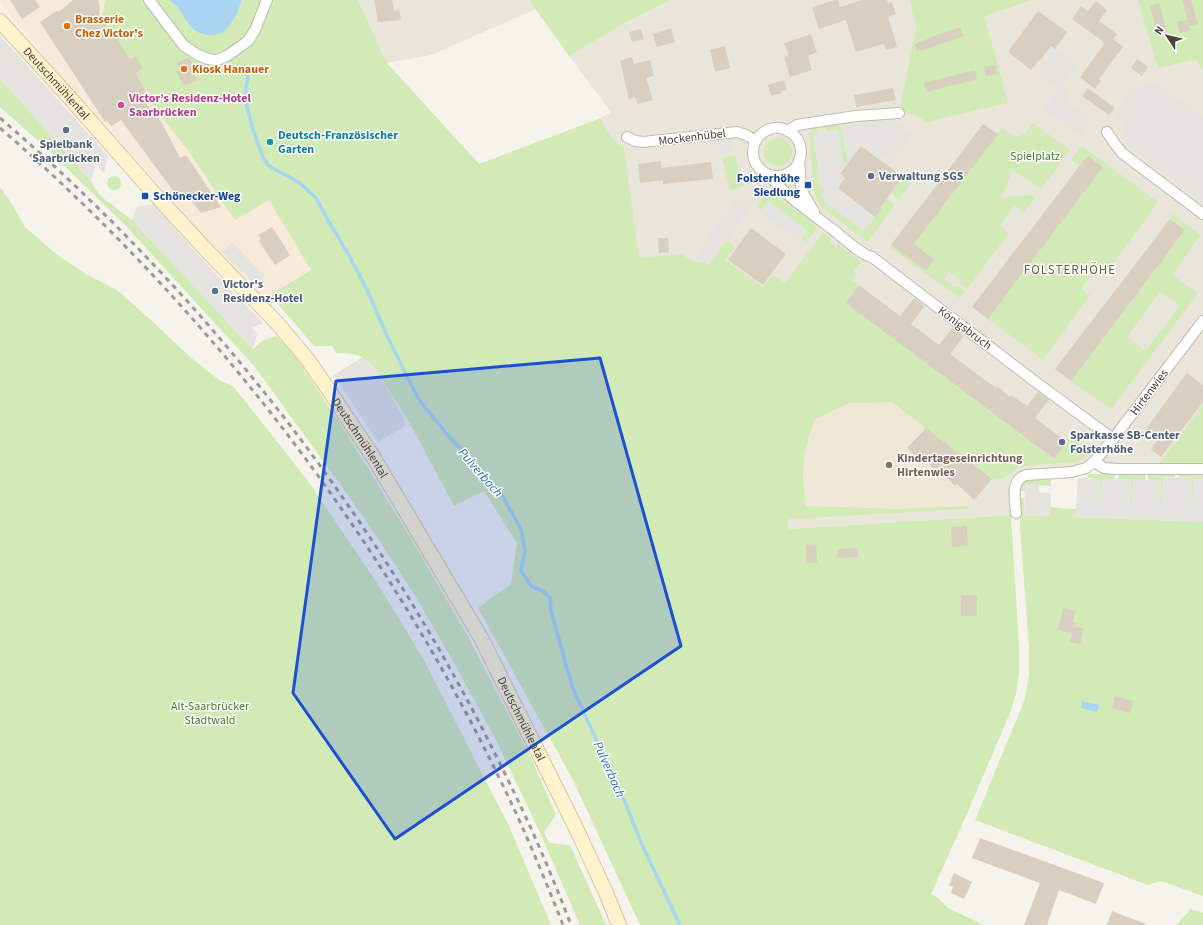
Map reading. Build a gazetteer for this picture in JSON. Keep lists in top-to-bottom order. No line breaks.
{"streets":{"main road":["Deutschmühlental"],"street":["Mockenhübel","Königsbruch","Hirtenwies"]},"crossings":[["Mockenhübel","Königsbruch"],["Königsbruch","Hirtenwies"]],"districts":["FOLSTERHÖHE"],"water":["Pulverbach"],"parks":["Spielplatz","Alt-Saarbrücker Stadtwald"],"places":{"other":["Brasserie Chez Victor's","Kiosk Hanauer","Victor’s Residenz-Hotel Saarbrücken","Spielbank Saarbrücken","Deutsch-Französischer Garten","Verwaltung SGS","Victor's Residenz-Hotel","Sparkasse SB-Center Folsterhöhe","Kindertageseinrichtung Hirtenwies"],"transit":["Folsterhöhe Siedlung","Schönecker-Weg"]},"north":"top left"}
